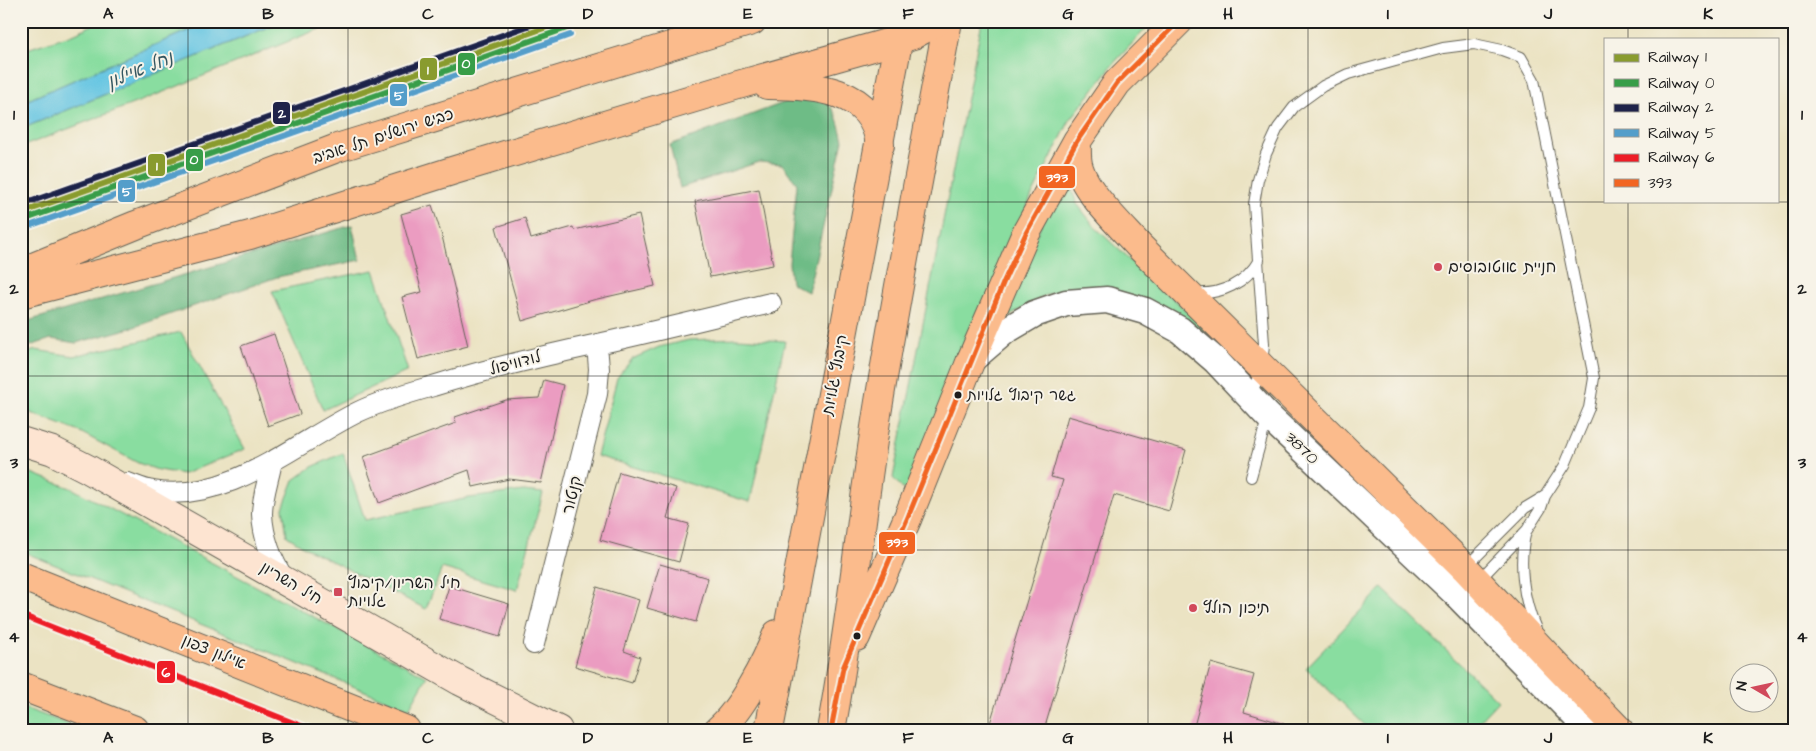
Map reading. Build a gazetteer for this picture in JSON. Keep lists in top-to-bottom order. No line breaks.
{"streets":{"main road":["כביש ירושלים תל אביב","קיבוץ גלויות","חיל השריון","איילון צפון"],"street":["לודוויפול","3870","קנטור"]},"crossings":[["לודוויפול","קנטור"],["לודוויפול","חיל השריון"]],"water":["נחל איילון"],"places":{"other":["חניית אוטובוסים","גשר קיבוץ גלויות","תיכון הולץ"],"transit":["חיל השריון/קיבוץ גלויות"]},"lines":["rail line 1","rail line 2","transit line 393","rail line 0","rail line 5","rail line 6"],"legend":["Railway 1","Railway 0","Railway 2","Railway 5","Railway 6","393"],"north":"left","grid":{"columns":["A","B","C","D","E","F","G","H","I","J","K"],"rows":["1","2","3","4"]}}
